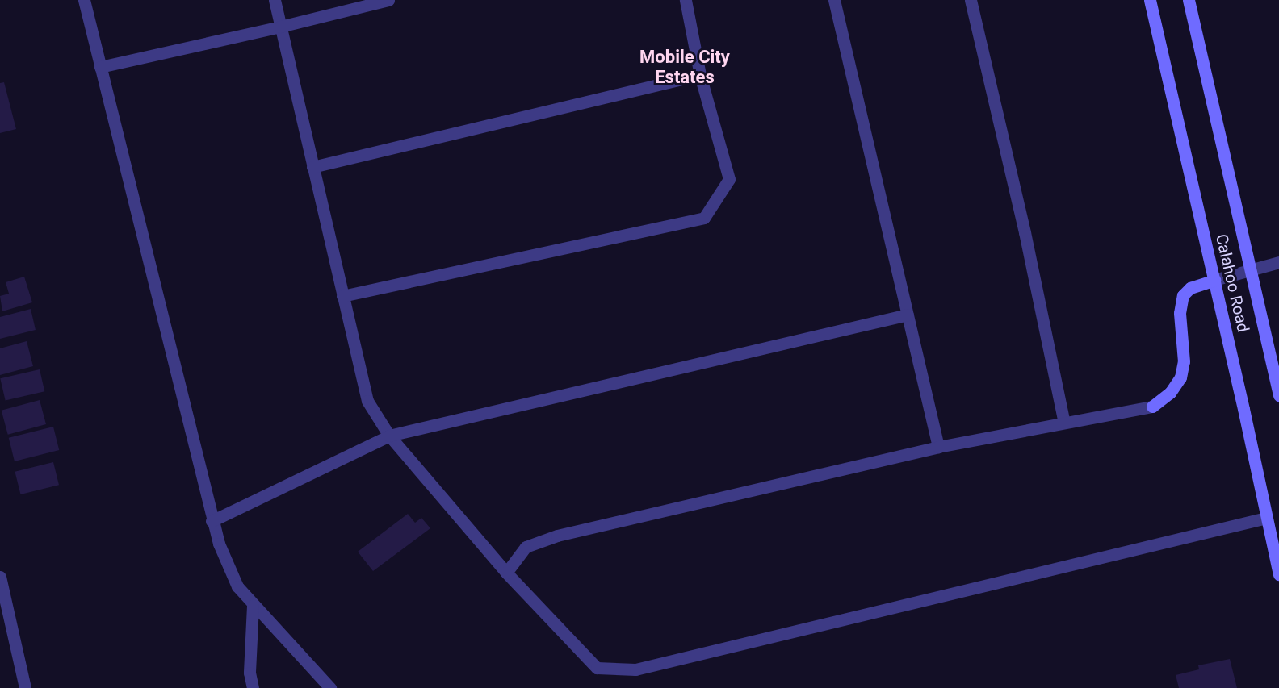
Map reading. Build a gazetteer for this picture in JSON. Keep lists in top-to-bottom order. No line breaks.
{"streets":{"main road":["Calahoo Road"]},"districts":["Mobile City Estates"]}
